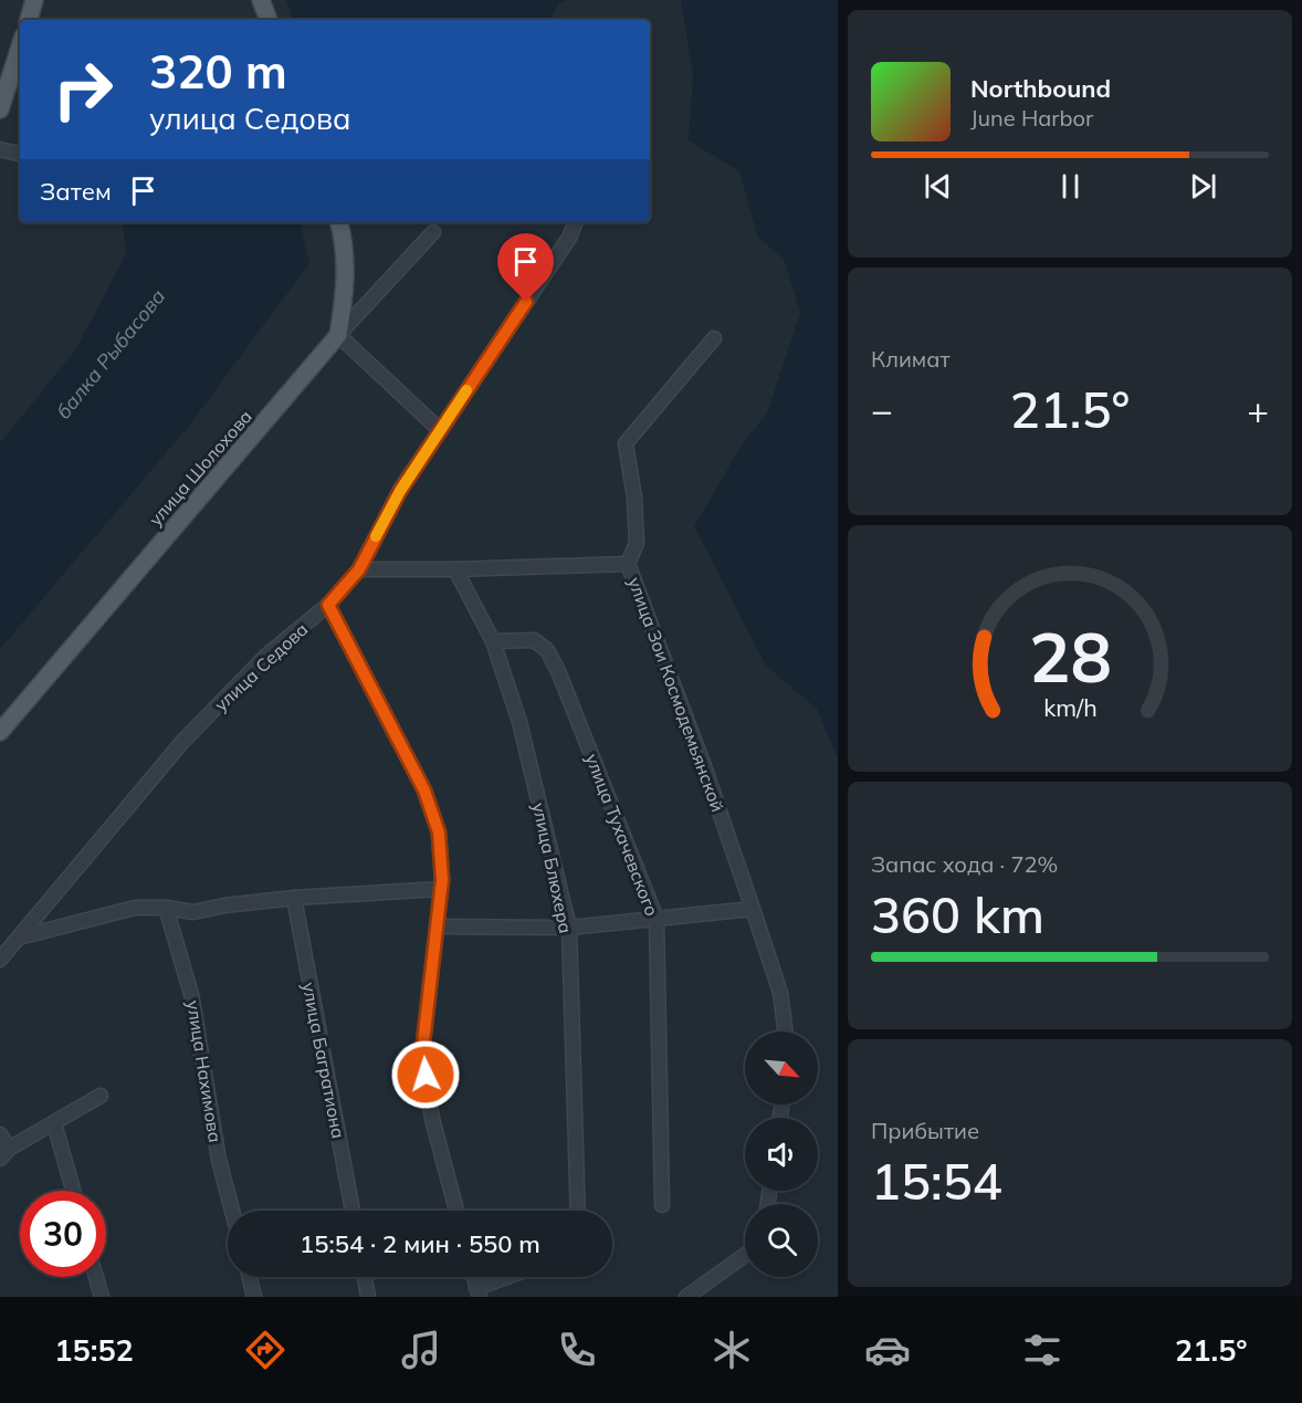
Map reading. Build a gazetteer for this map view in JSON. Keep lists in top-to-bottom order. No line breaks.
{"streets":{"main road":["улица Шолохова"],"street":["улица Седова","улица Зои Космодемьянской","улица Тухачевского","улица Блюхера","улица Багратиона","улица Нахимова"]},"crossings":[["улица Седова","улица Зои Космодемьянской"],["улица Зои Космодемьянской","улица Блюхера"],["улица Тухачевского","улица Блюхера"]],"water":["балка Рыбасова"],"north":"bottom right","page":{"turn":["320 m","улица Седова"],"song":["Northbound","June Harbor"],"then":"Затем","tile":["Климат",["Запас хода · 72%","360 km"],["Прибытие","15:54"]],"heat":["−","21.5°","+"],"limit":"30","trip":"15:54 · 2 мин · 550 m","tabs":["15:52","21.5°"],"gauge":["28","km/h"]}}
